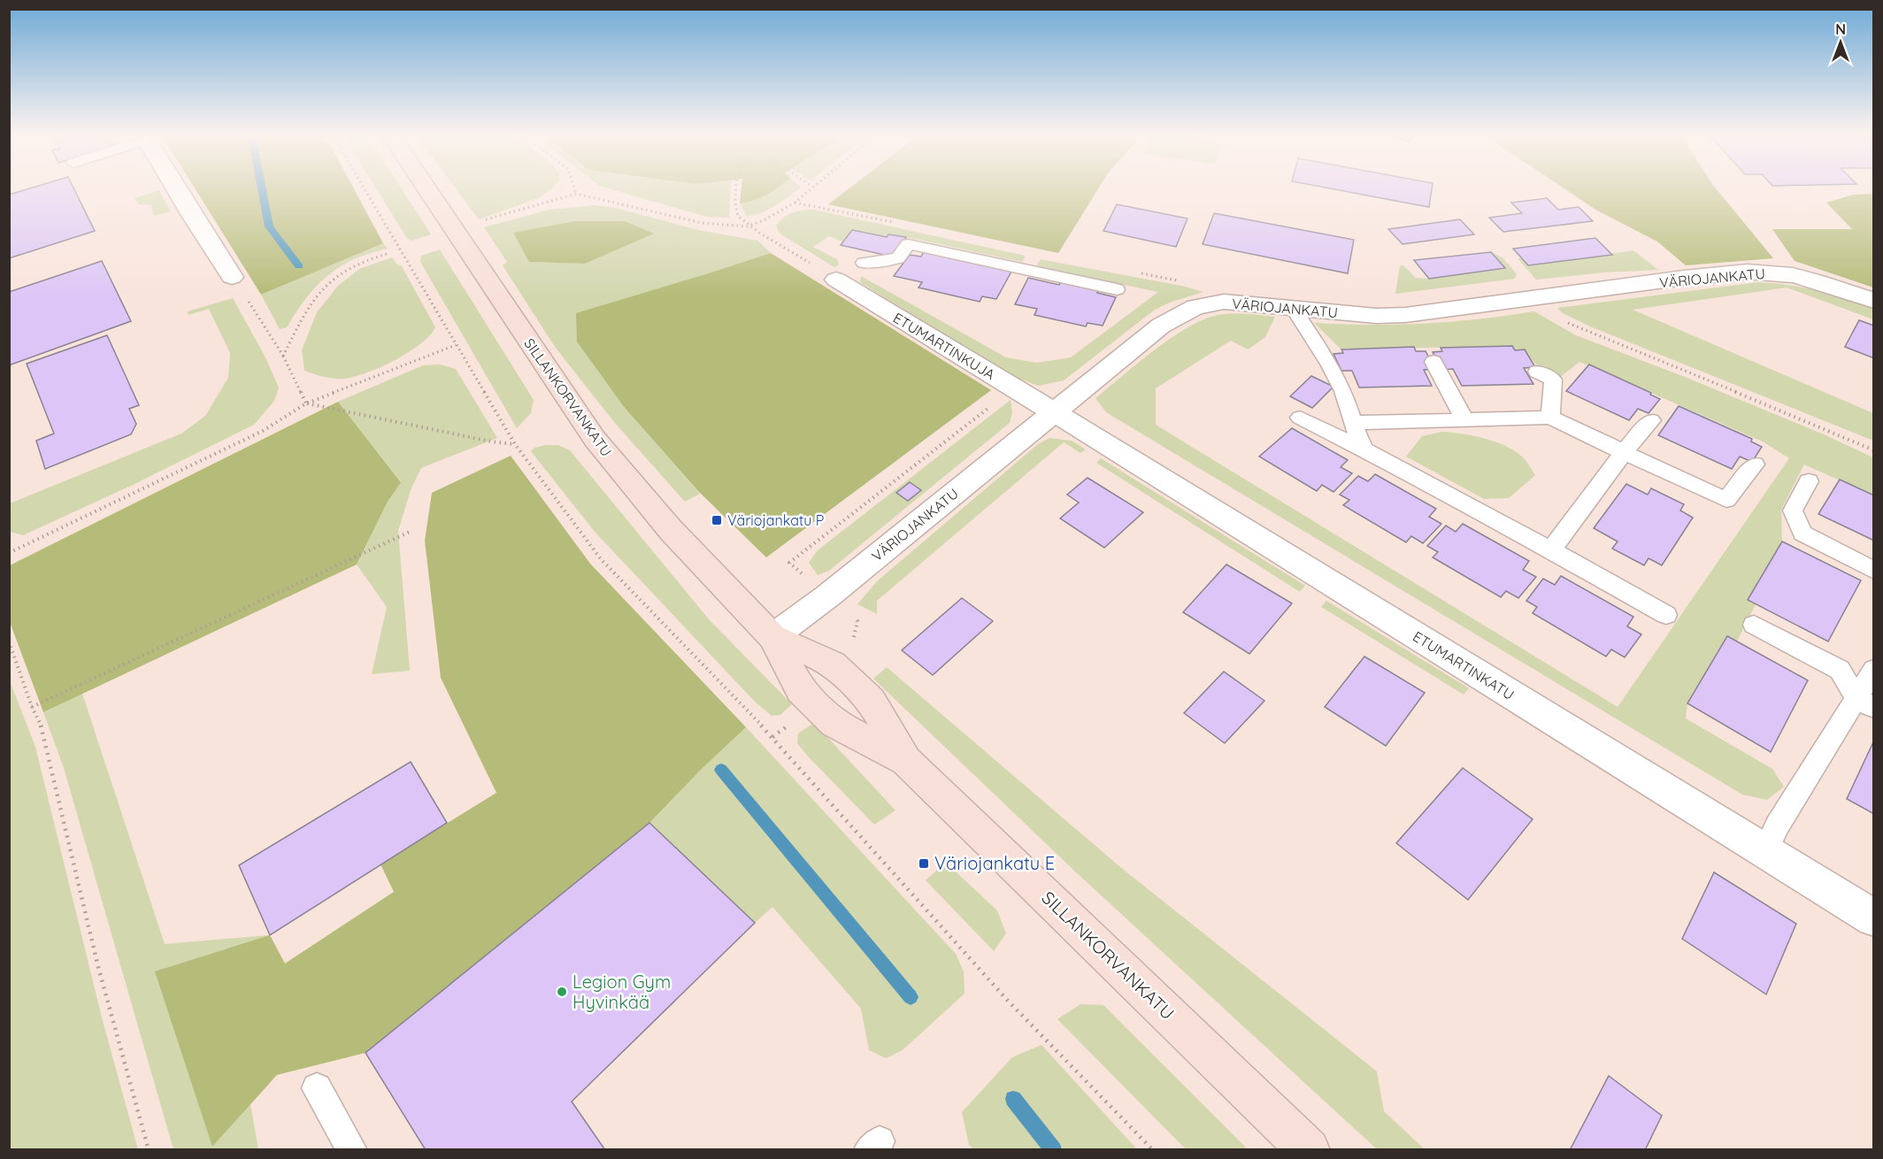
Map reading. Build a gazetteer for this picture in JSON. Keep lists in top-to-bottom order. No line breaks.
{"streets":{"main road":["SILLANKORVANKATU"],"street":["VÄRIOJANKATU","ETUMARTINKUJA","ETUMARTINKATU"]},"crossings":[["VÄRIOJANKATU","ETUMARTINKUJA"],["VÄRIOJANKATU","SILLANKORVANKATU"],["VÄRIOJANKATU","ETUMARTINKATU"],["ETUMARTINKUJA","ETUMARTINKATU"]],"places":{"transit":["Väriojankatu P","Väriojankatu E"],"other":["Legion Gym Hyvinkää"]},"north":"top"}
